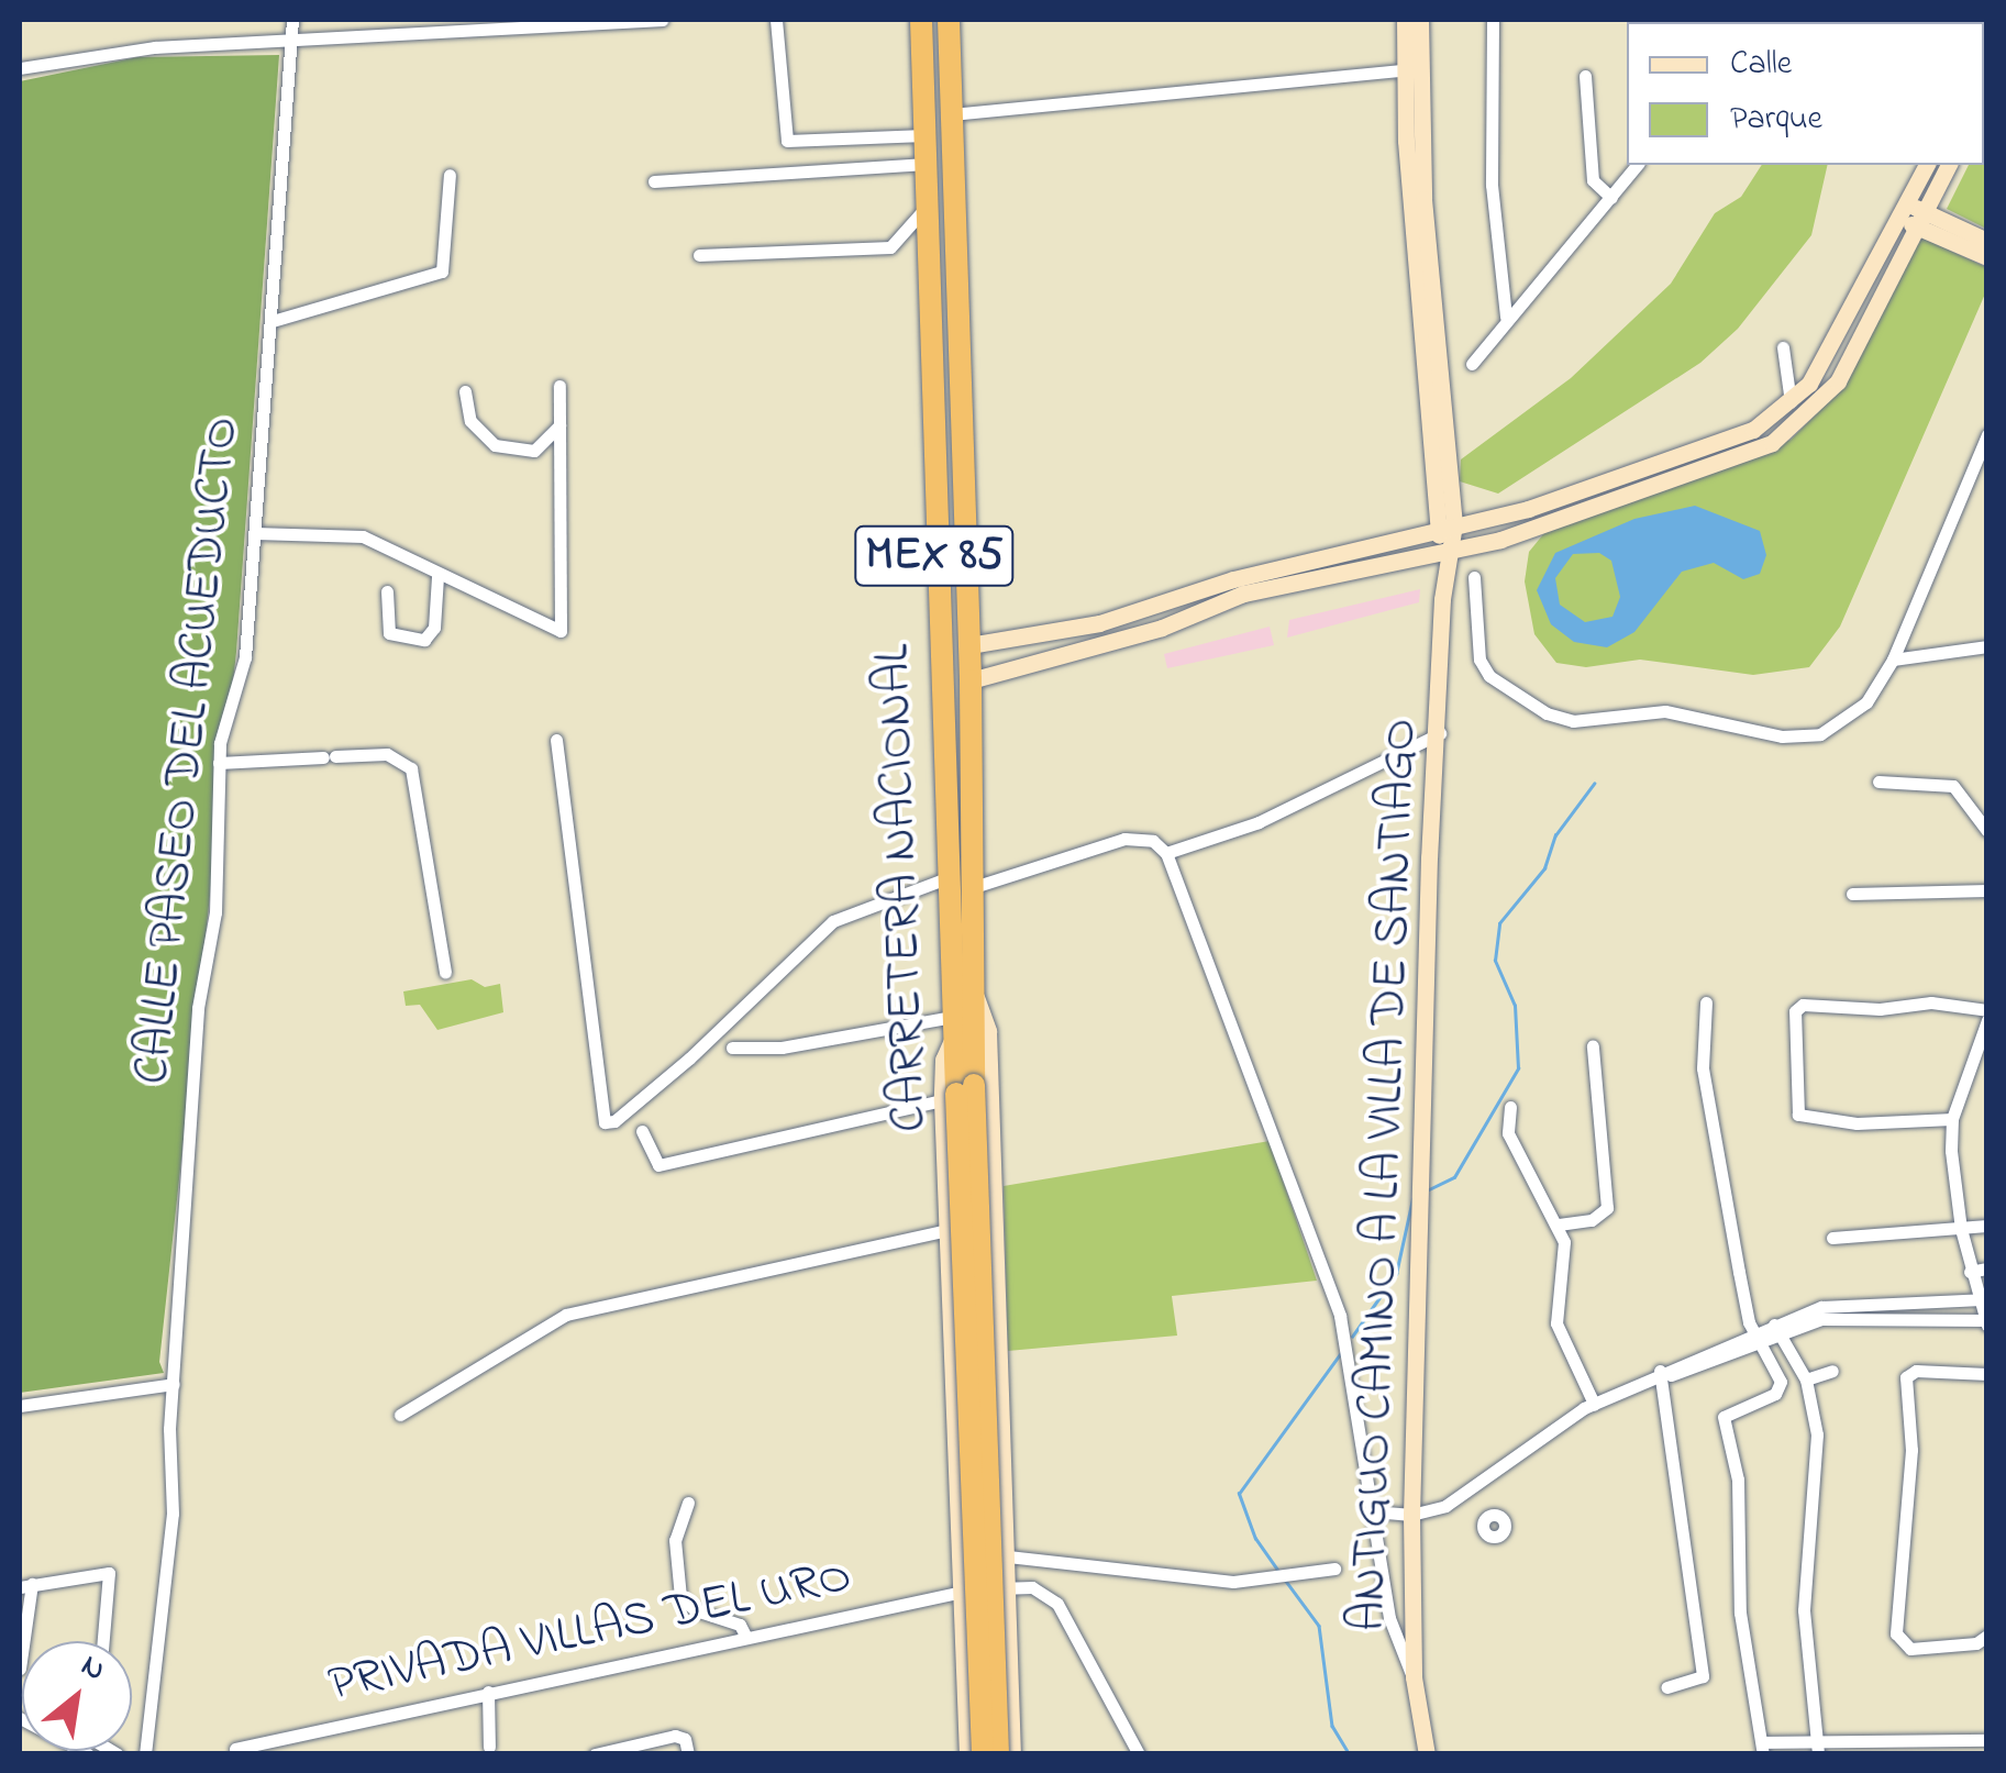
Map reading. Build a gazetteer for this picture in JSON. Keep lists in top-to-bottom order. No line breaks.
{"streets":{"highway":["MEX 85","CARRETERA NACIONAL"],"street":["CALLE PASEO DEL ACUEDUCTO","ANTIGUO CAMINO A LA VILLA DE SANTIAGO","PRIVADA VILLAS DEL URO"]},"crossings":[["MEX 85","CARRETERA NACIONAL"],["MEX 85","PRIVADA VILLAS DEL URO"]],"legend":["Calle","Parque"],"north":"top right"}
